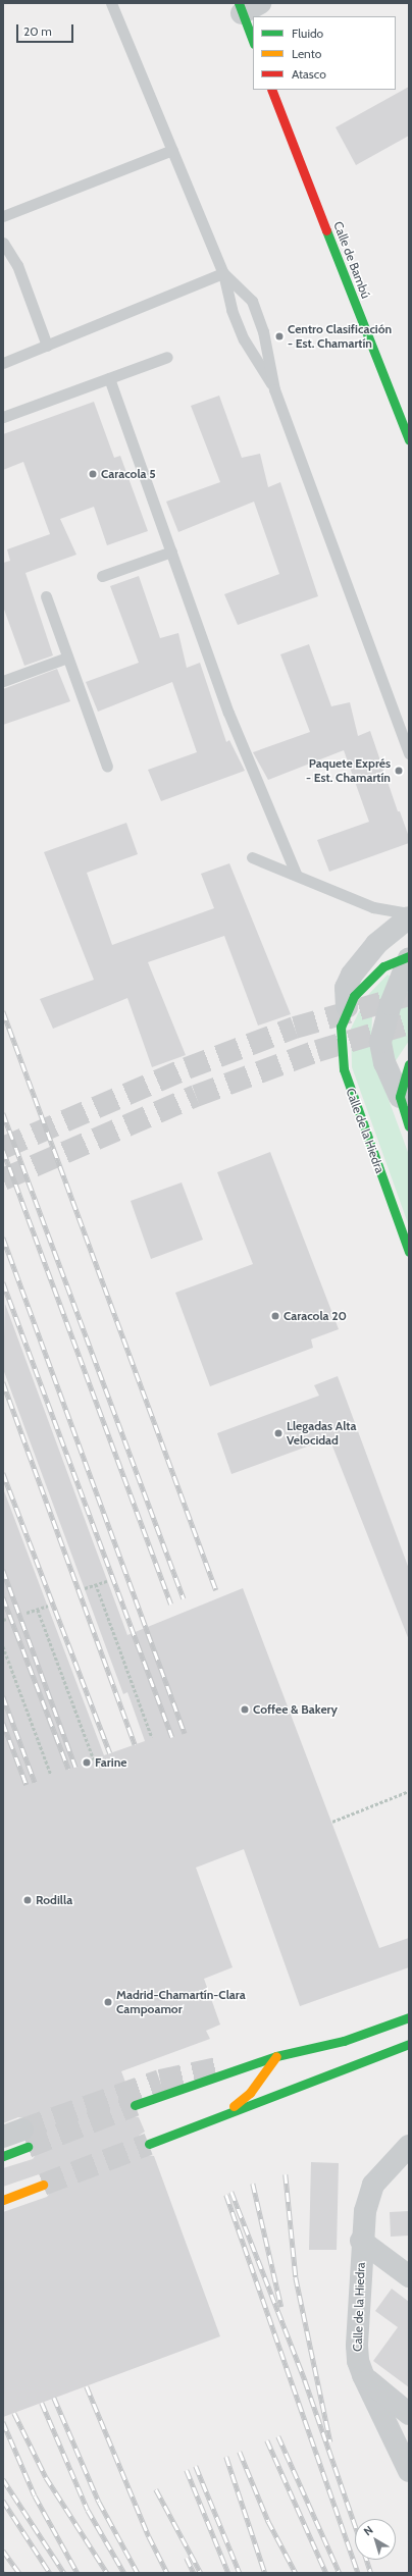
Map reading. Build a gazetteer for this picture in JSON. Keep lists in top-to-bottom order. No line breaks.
{"streets":{"main road":["Calle de Bambú","Calle de la Hiedra"]},"places":["Centro Clasificación - Est. Chamartín","Caracola 5","Paquete Exprés - Est. Chamartín","Caracola 20","Llegadas Alta Velocidad","Coffee & Bakery","Farine","Rodilla","Madrid-Chamartín-Clara Campoamor"],"legend":["Fluido","Lento","Atasco"],"scale_bar":"20 m","north":"top left"}
